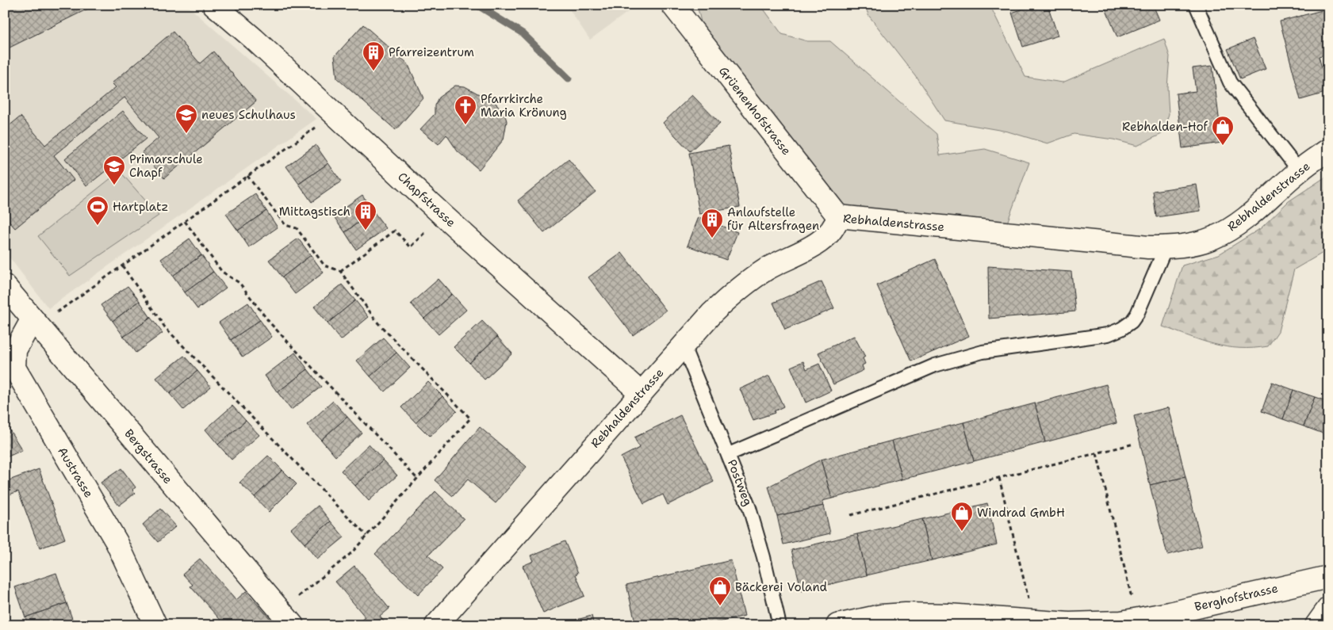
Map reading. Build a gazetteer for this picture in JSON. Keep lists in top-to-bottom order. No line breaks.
{"streets":{"street":["Grüenenhofstrasse","Rebhaldenstrasse","Chapfstrasse","Bergstrasse","Austrasse","Berghofstrasse"],"lane":["Postweg"]},"crossings":[["Grüenenhofstrasse","Rebhaldenstrasse"],["Rebhaldenstrasse","Chapfstrasse"],["Rebhaldenstrasse","Postweg"],["Bergstrasse","Austrasse"]],"places":{"building":["Pfarreizentrum","Mittagstisch","Anlaufstelle für Altersfragen"],"church":["Pfarrkirche Maria Krönung"],"school or university":["neues Schulhaus","Primarschule Chapf"],"shop":["Rebhalden-Hof","Windrad GmbH","Bäckerei Voland"],"sports":["Hartplatz"]}}
